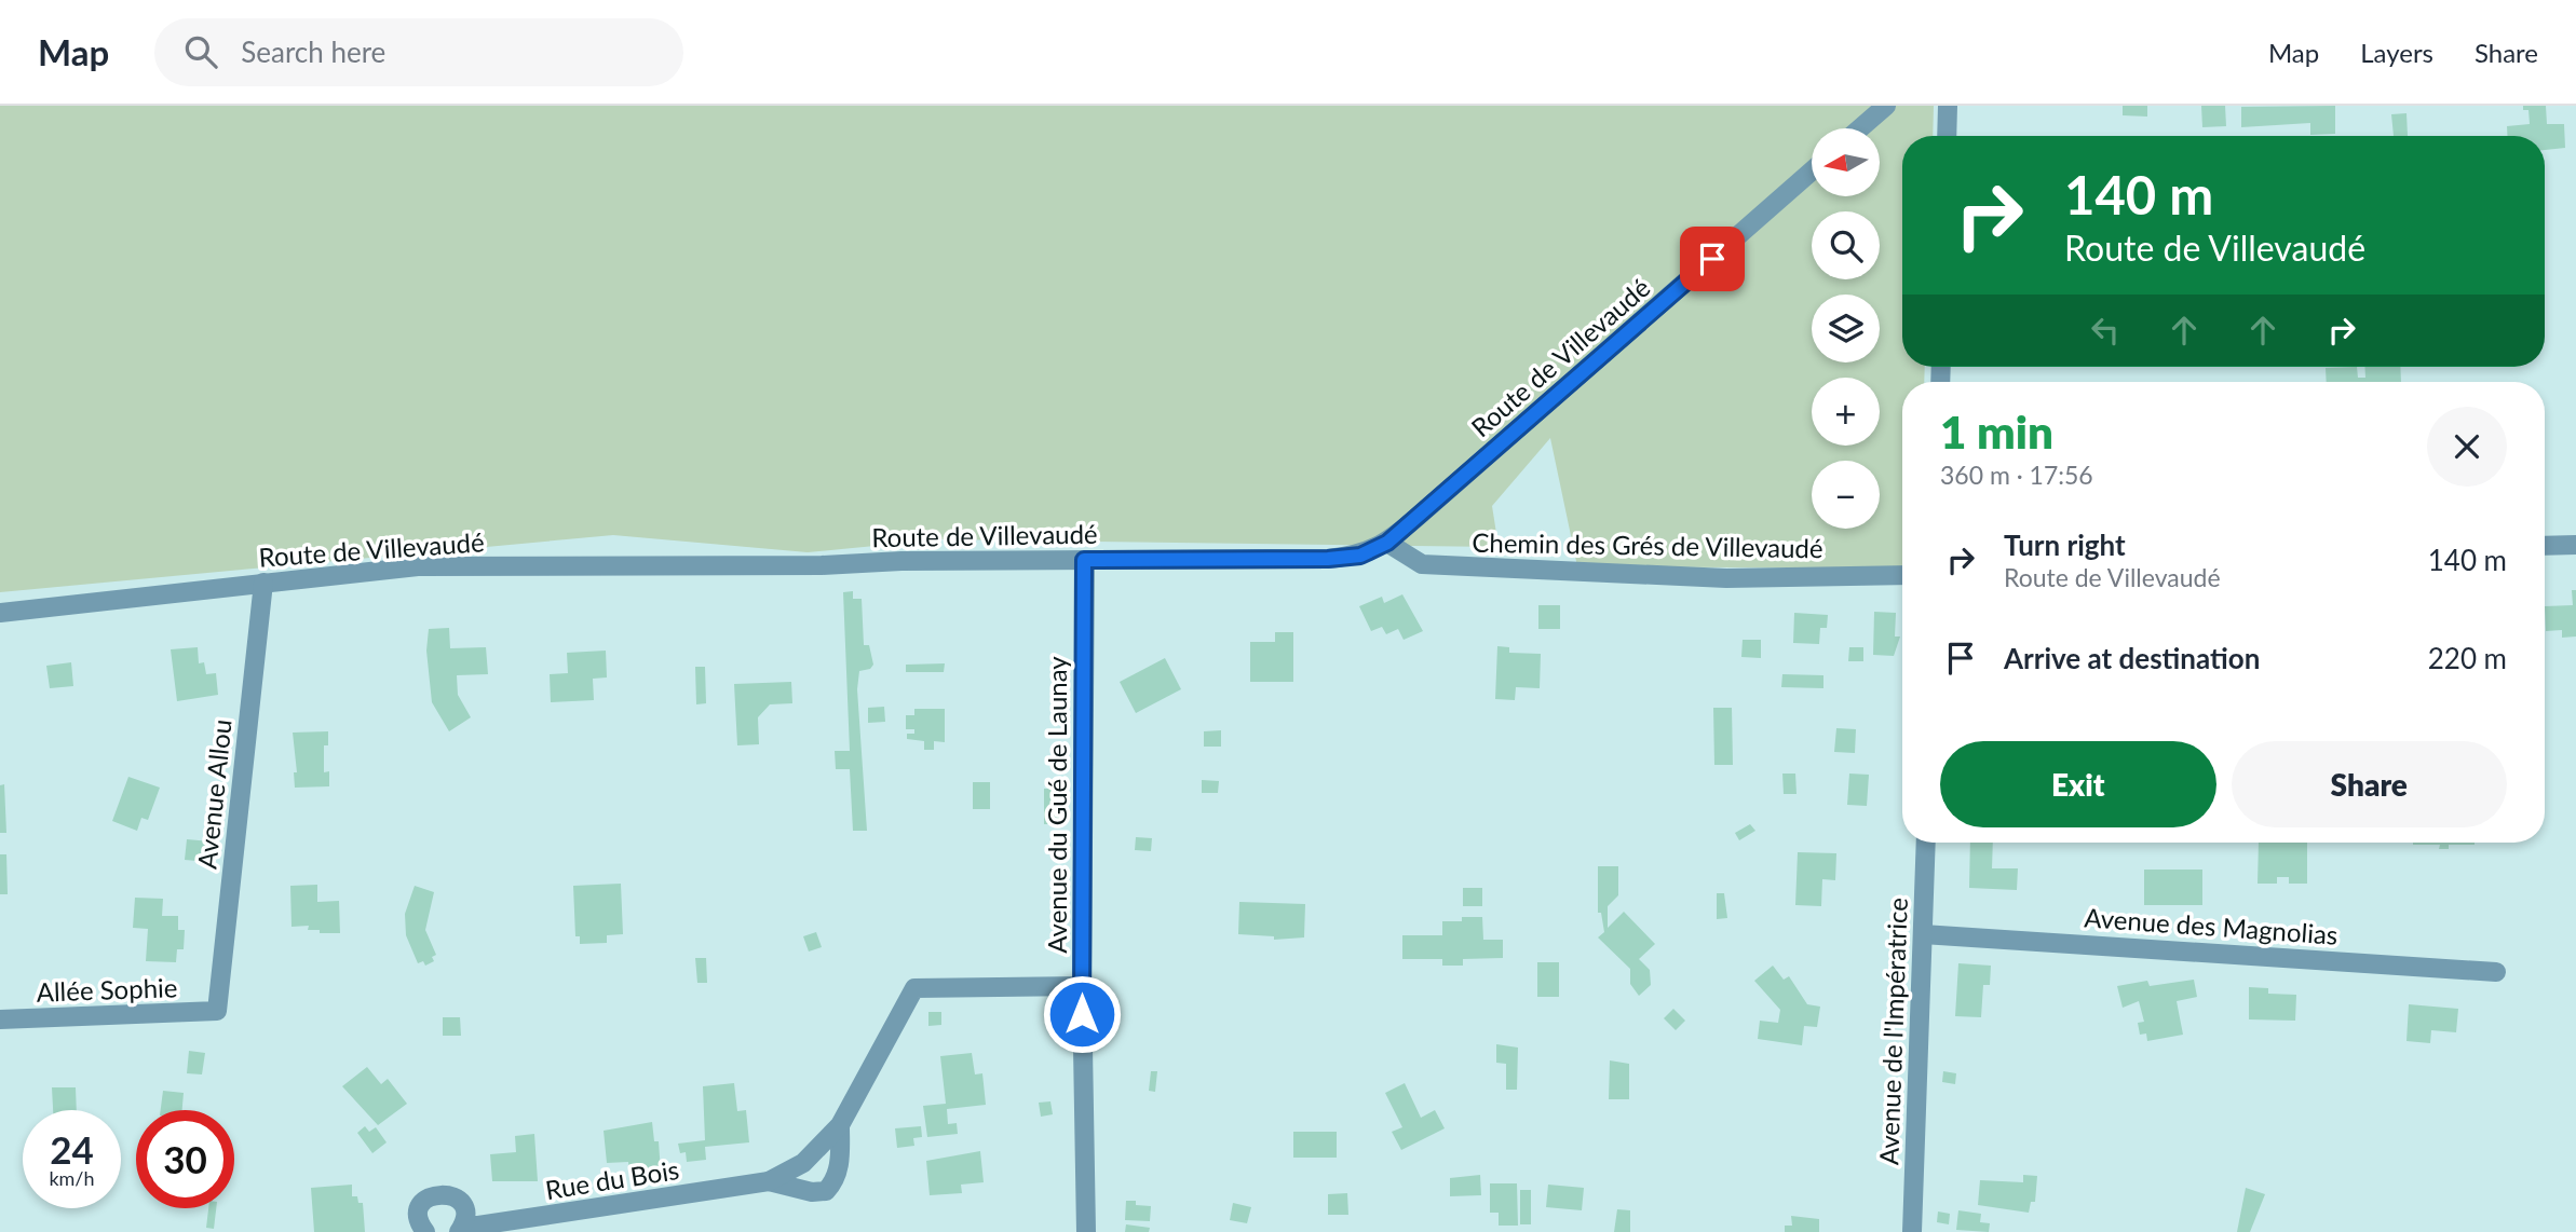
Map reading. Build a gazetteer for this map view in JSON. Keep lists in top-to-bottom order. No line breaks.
{"streets":{"street":["Route de Villevaudé","Chemin des Grés de Villevaudé","Avenue Allou","Avenue du Gué de Launay","Avenue des Magnolias","Allée Sophie","Avenue de l'Impératrice","Rue du Bois"]},"crossings":[["Route de Villevaudé","Chemin des Grés de Villevaudé"],["Route de Villevaudé","Avenue Allou"],["Route de Villevaudé","Avenue du Gué de Launay"],["Avenue Allou","Allée Sophie"],["Avenue du Gué de Launay","Rue du Bois"],["Avenue des Magnolias","Avenue de l'Impératrice"]],"north":"left","page":{"header":"Map","search":"Search here","nav":["Map","Layers","Share"],"map_buttons":["+","−"],"turn":["140 m","Route de Villevaudé"],"heading":["1 min","360 m · 17:56"],"list":[{"name":"Turn right","note":"Route de Villevaudé","value":"140 m"},{"name":"Arrive at destination","value":"220 m"}],"buttons":["Exit","Share"],"speed":"24 km/h","limit":"30"}}
